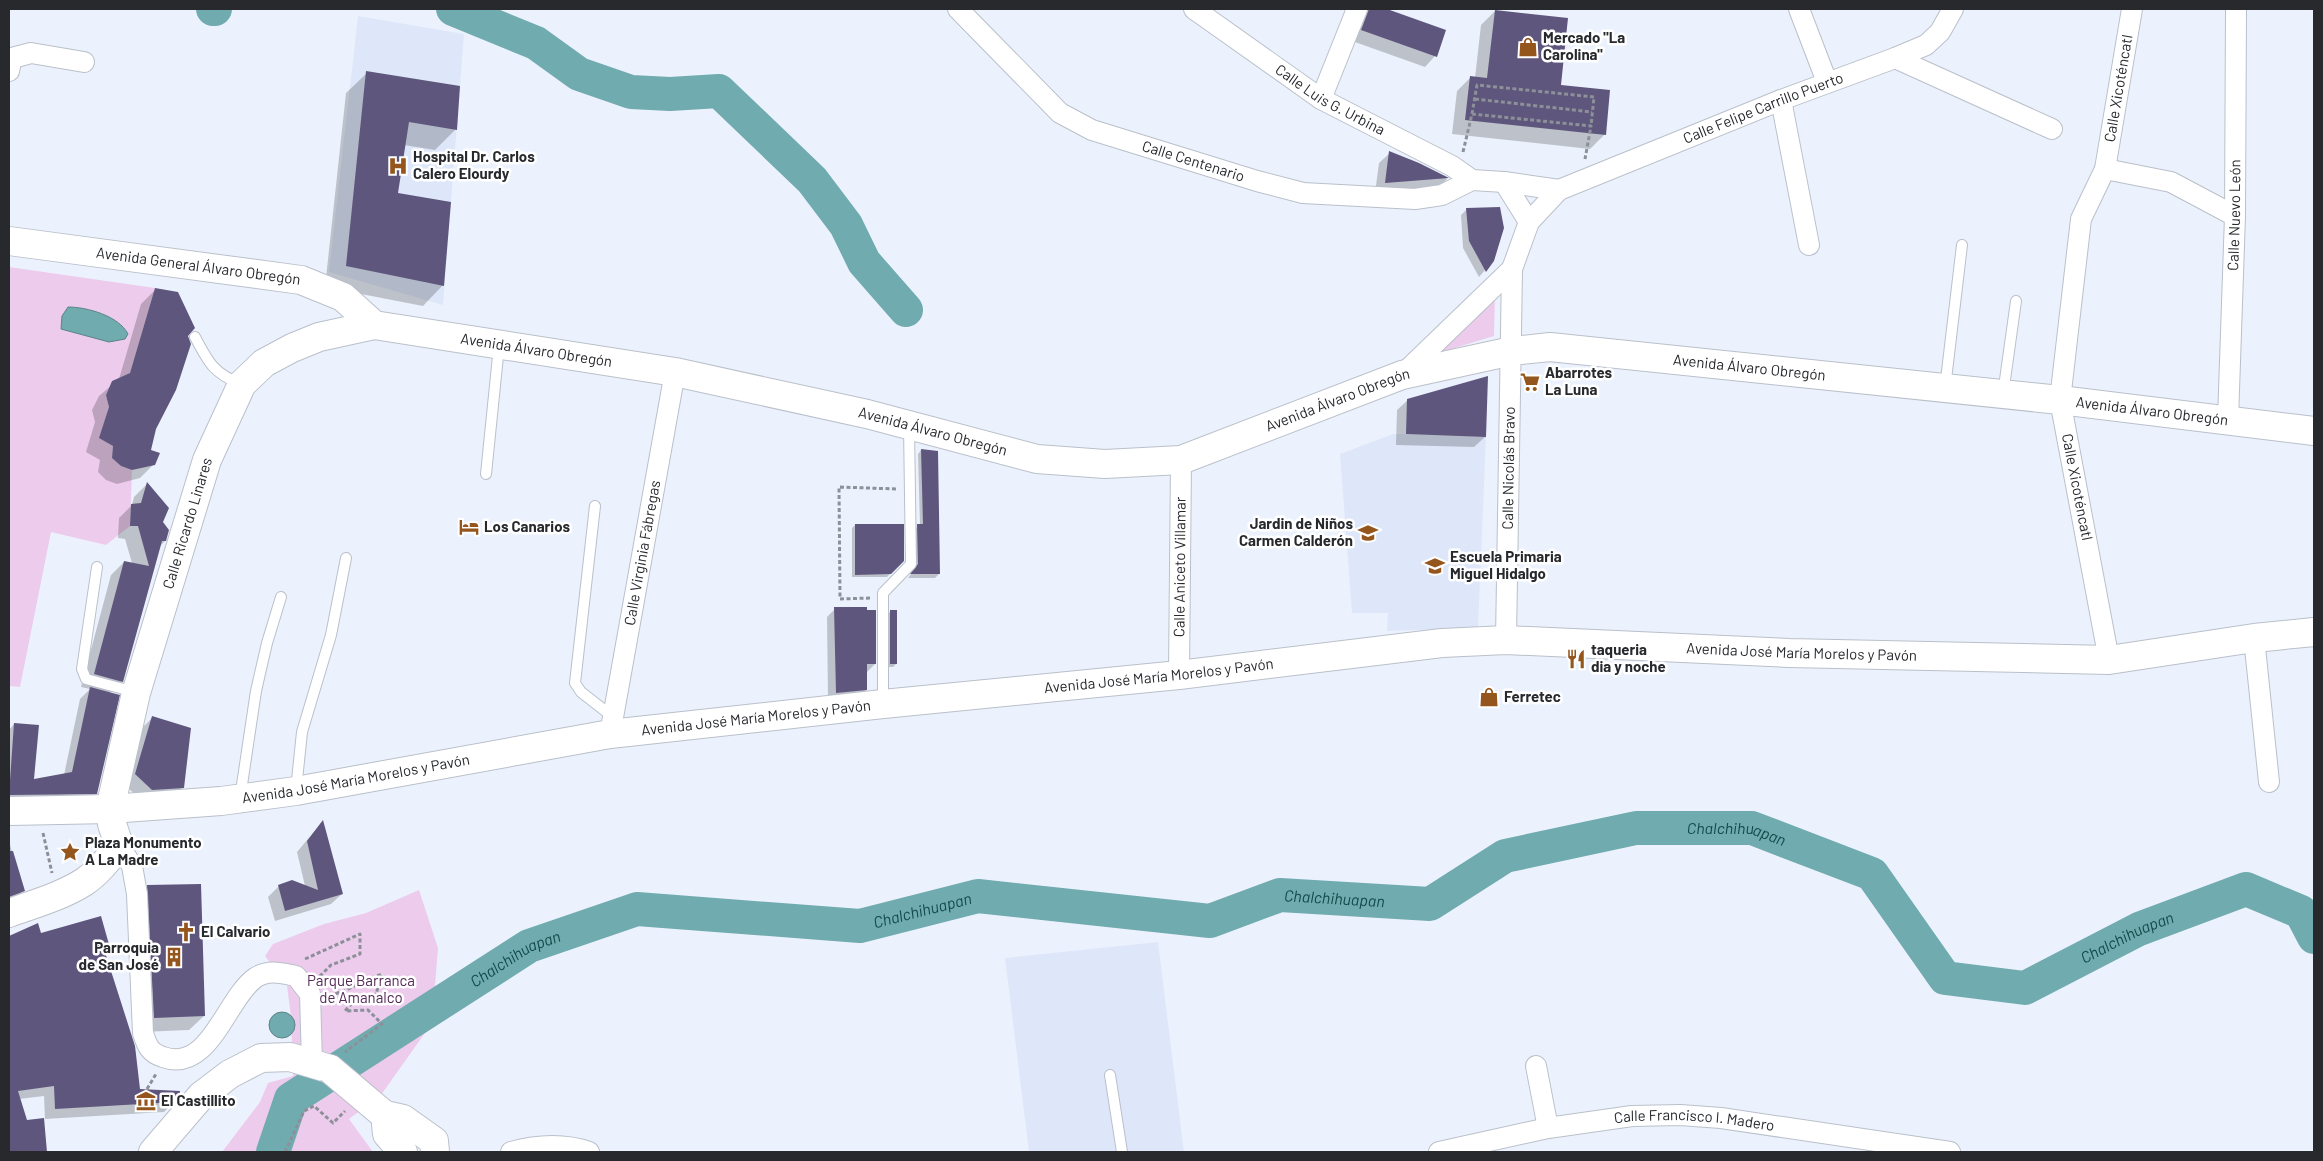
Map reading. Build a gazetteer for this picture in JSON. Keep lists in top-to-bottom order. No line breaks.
{"streets":{"main road":["Avenida General Álvaro Obregón","Avenida Álvaro Obregón","Calle Ricardo Linares","Avenida José María Morelos y Pavón"],"street":["Calle Xicoténcatl","Calle Luis G. Urbina","Calle Felipe Carrillo Puerto","Calle Centenario","Calle Nuevo León","Calle Nicolás Bravo","Calle Virginia Fábregas","Calle Aniceto Villamar","Calle Francisco I. Madero"]},"crossings":[["Calle Xicoténcatl","Avenida Álvaro Obregón"],["Calle Xicoténcatl","Avenida José María Morelos y Pavón"],["Calle Luis G. Urbina","Calle Centenario"],["Calle Felipe Carrillo Puerto","Calle Nicolás Bravo"],["Calle Nuevo León","Avenida Álvaro Obregón"],["Avenida General Álvaro Obregón","Avenida Álvaro Obregón"],["Avenida General Álvaro Obregón","Calle Ricardo Linares"],["Avenida Álvaro Obregón","Calle Nicolás Bravo"],["Avenida Álvaro Obregón","Calle Ricardo Linares"],["Avenida Álvaro Obregón","Calle Virginia Fábregas"],["Avenida Álvaro Obregón","Calle Aniceto Villamar"],["Calle Nicolás Bravo","Avenida José María Morelos y Pavón"],["Calle Ricardo Linares","Avenida José María Morelos y Pavón"],["Calle Virginia Fábregas","Avenida José María Morelos y Pavón"],["Calle Aniceto Villamar","Avenida José María Morelos y Pavón"]],"water":["Chalchihuapan"],"parks":["Parque Barranca de Amanalco"],"places":{"shop":["Mercado \"La Carolina\"","Ferretec"],"hospital":["Hospital Dr. Carlos Calero Elourdy"],"supermarket":["Abarrotes La Luna"],"hotel":["Los Canarios"],"school or university":["Jardin de Niños Carmen Calderón","Escuela Primaria Miguel Hidalgo"],"restaurant":["taqueria dia y noche"],"place":["Plaza Monumento A La Madre"],"church":["El Calvario"],"building":["Parroquia de San José"],"museum":["El Castillito"]}}
